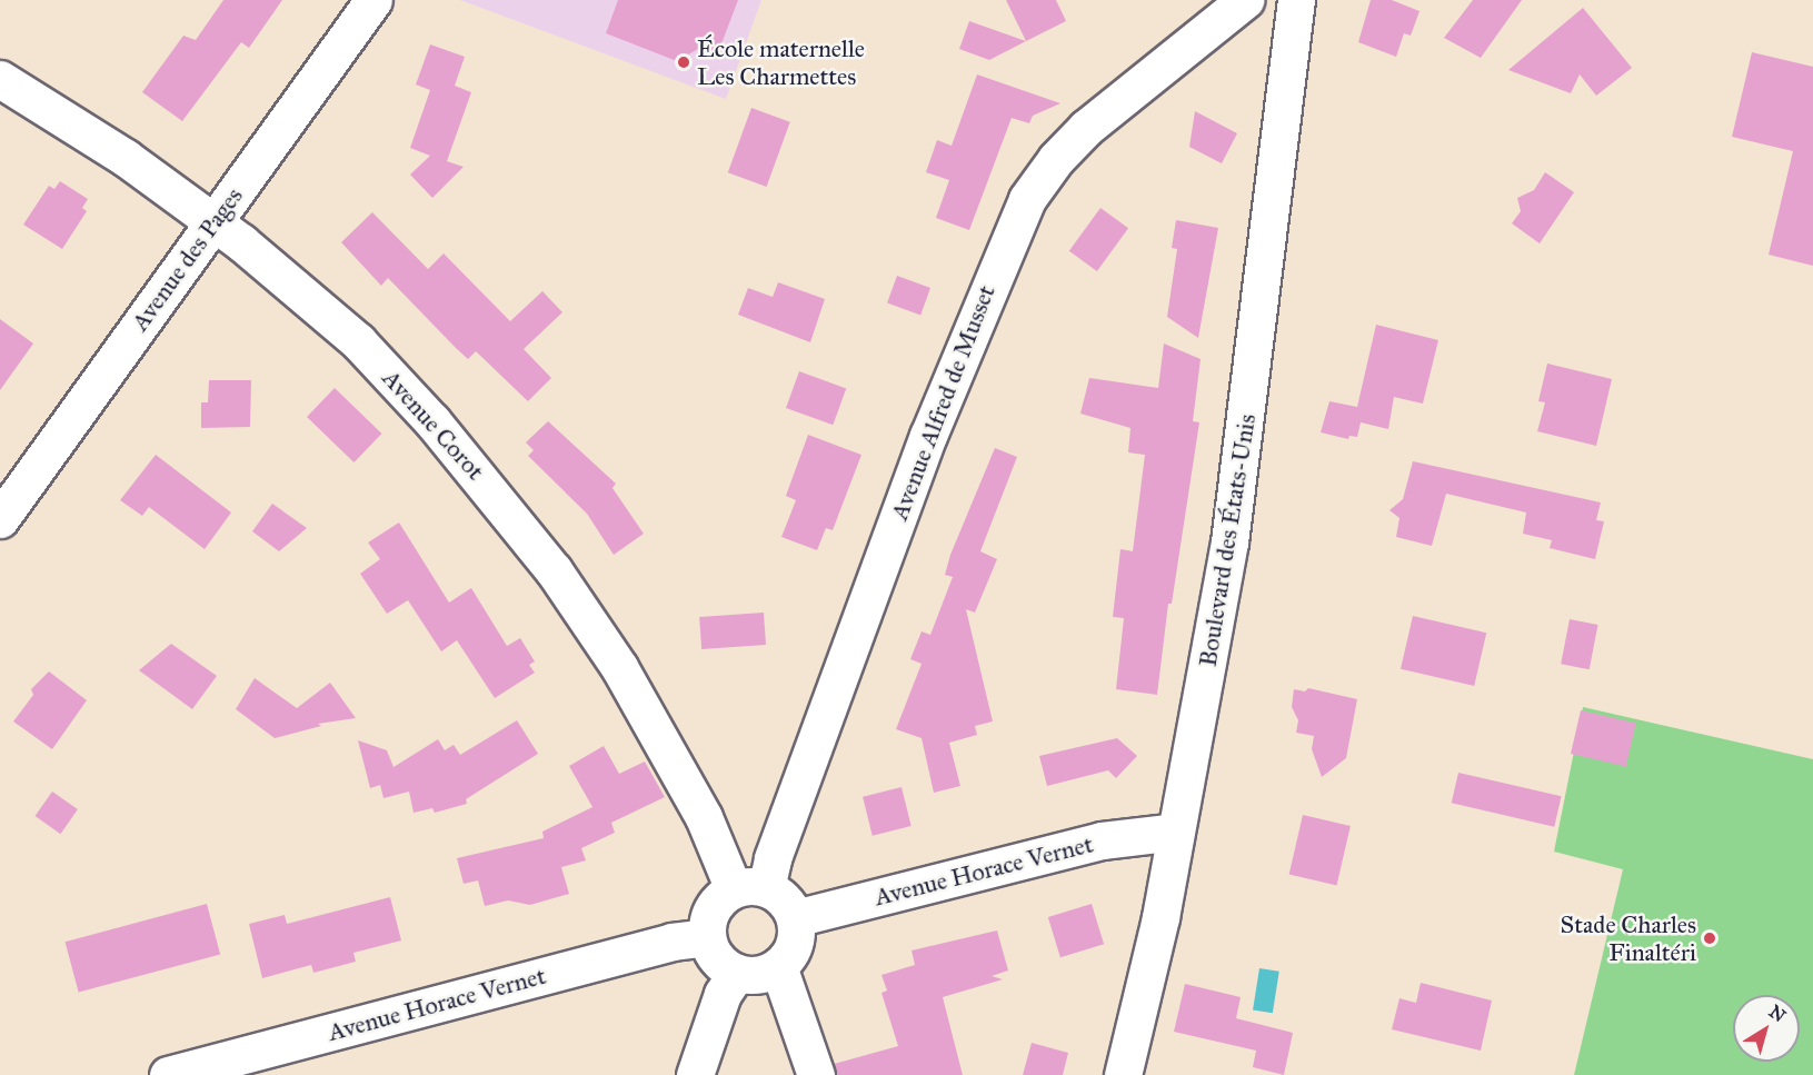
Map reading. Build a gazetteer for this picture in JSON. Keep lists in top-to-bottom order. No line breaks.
{"streets":{"street":["Avenue des Pages","Avenue Alfred de Musset","Avenue Corot","Boulevard des États-Unis","Avenue Horace Vernet"]},"crossings":[["Avenue des Pages","Avenue Corot"],["Avenue Alfred de Musset","Avenue Corot"],["Avenue Alfred de Musset","Avenue Horace Vernet"],["Avenue Corot","Avenue Horace Vernet"],["Boulevard des États-Unis","Avenue Horace Vernet"]],"places":["École maternelle Les Charmettes","Stade Charles Finaltéri"],"north":"top right"}
